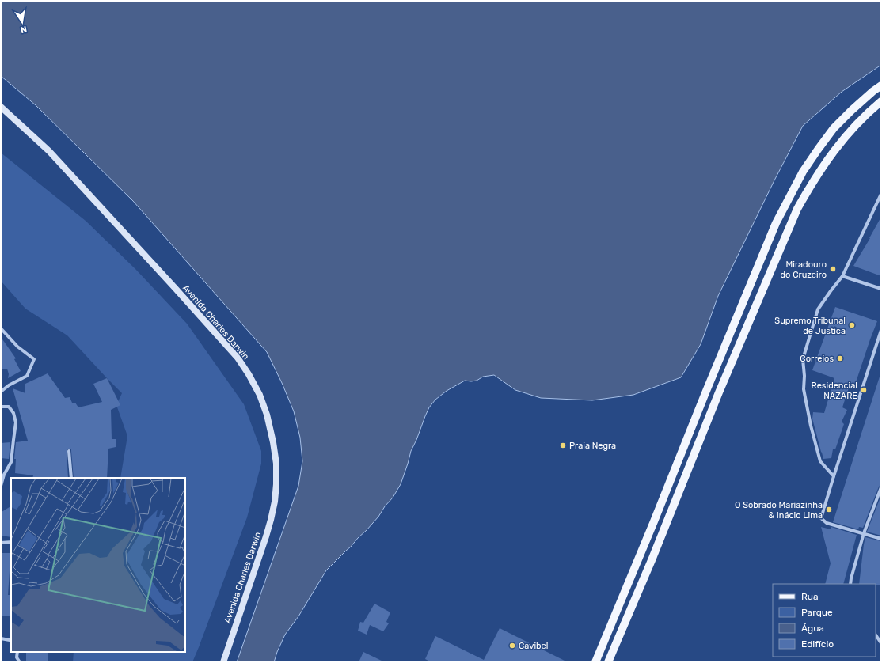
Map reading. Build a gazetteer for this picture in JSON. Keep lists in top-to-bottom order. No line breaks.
{"streets":{"main road":["Avenida Charles Darwin"]},"places":["Miradouro do Cruzeiro","Supremo Tribunal de Justica","Correios","Residencial NAZARE","Praia Negra","O Sobrado Mariazinha & Inácio Lima","Cavibel"],"legend":["Rua","Parque","Água","Edifício"],"north":"bottom"}
